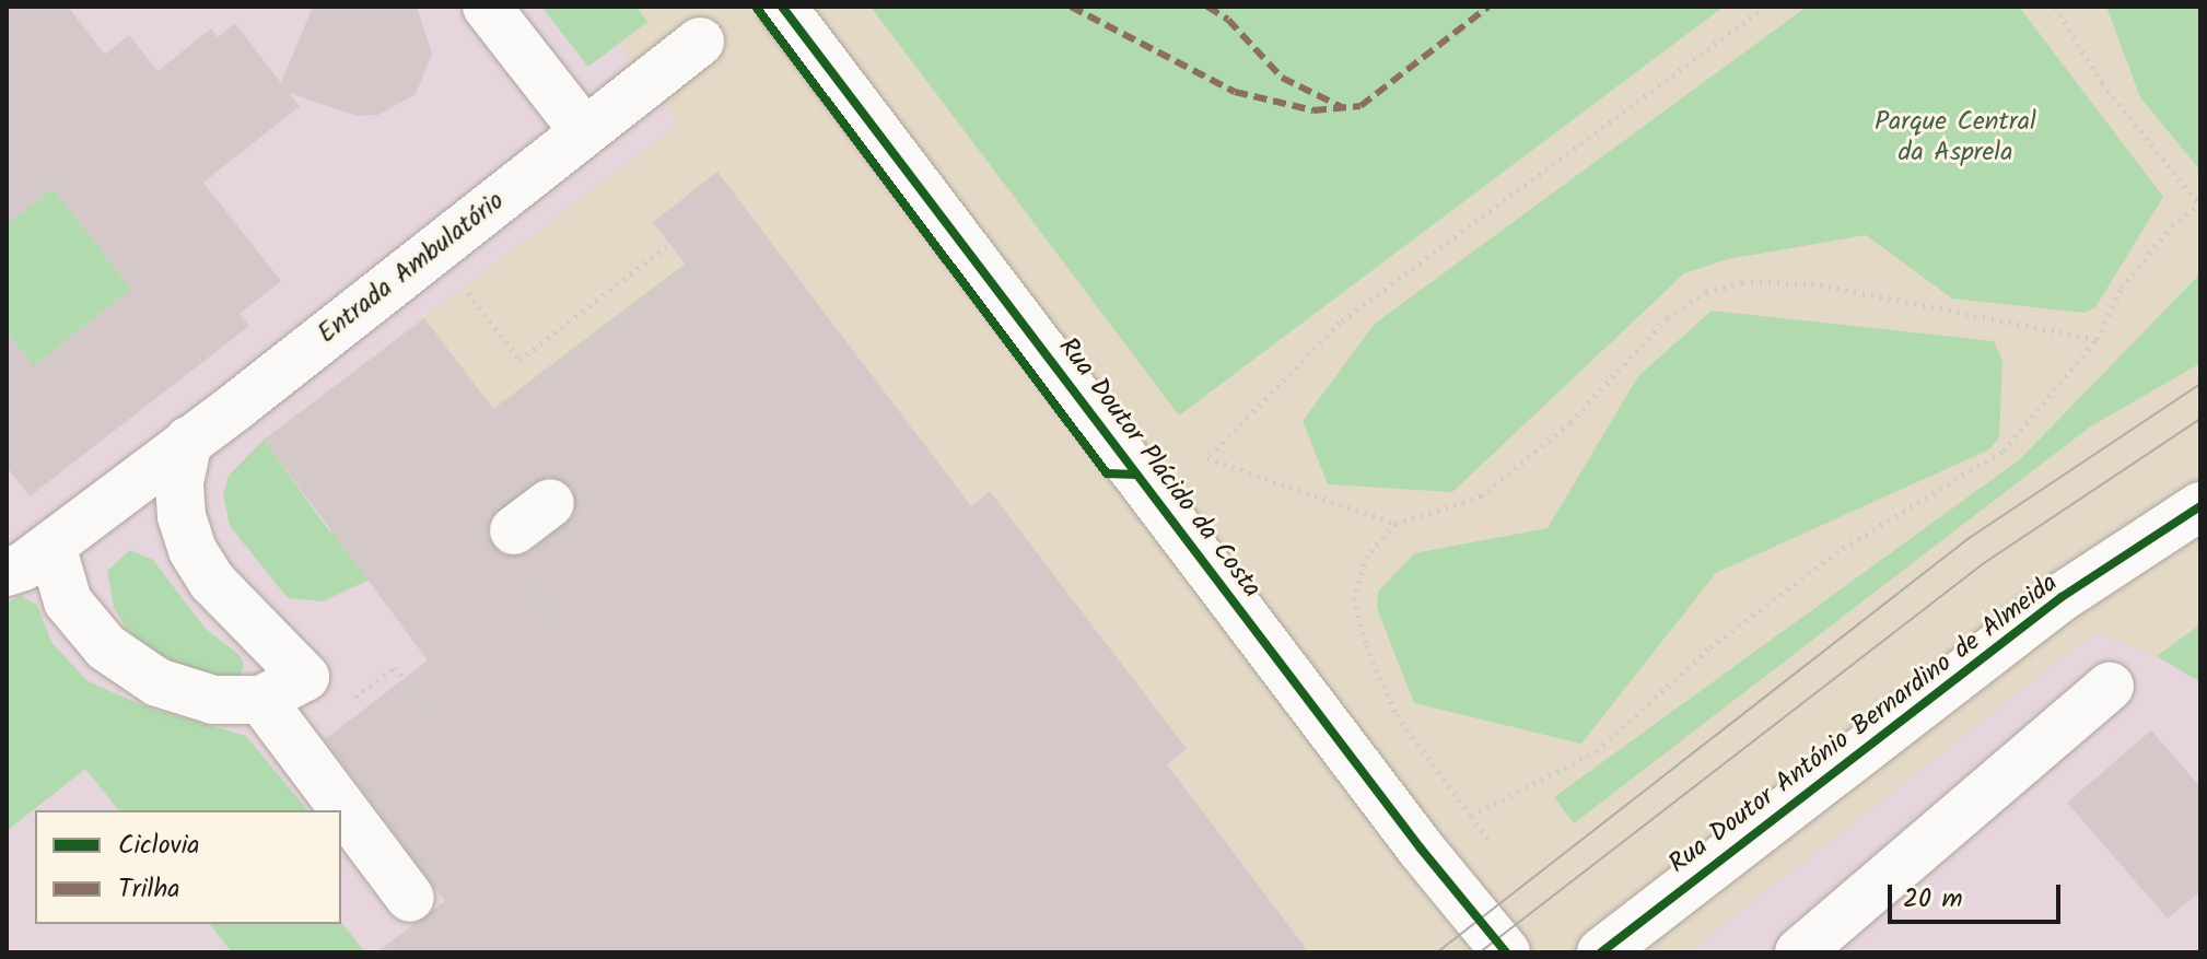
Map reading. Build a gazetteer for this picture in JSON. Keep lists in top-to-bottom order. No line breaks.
{"streets":{"street":["Entrada Ambulatório","Rua Doutor Plácido da Costa","Rua Doutor António Bernardino de Almeida"]},"parks":["Parque Central da Asprela"],"legend":["Ciclovia","Trilha"],"scale_bar":"20 m"}
